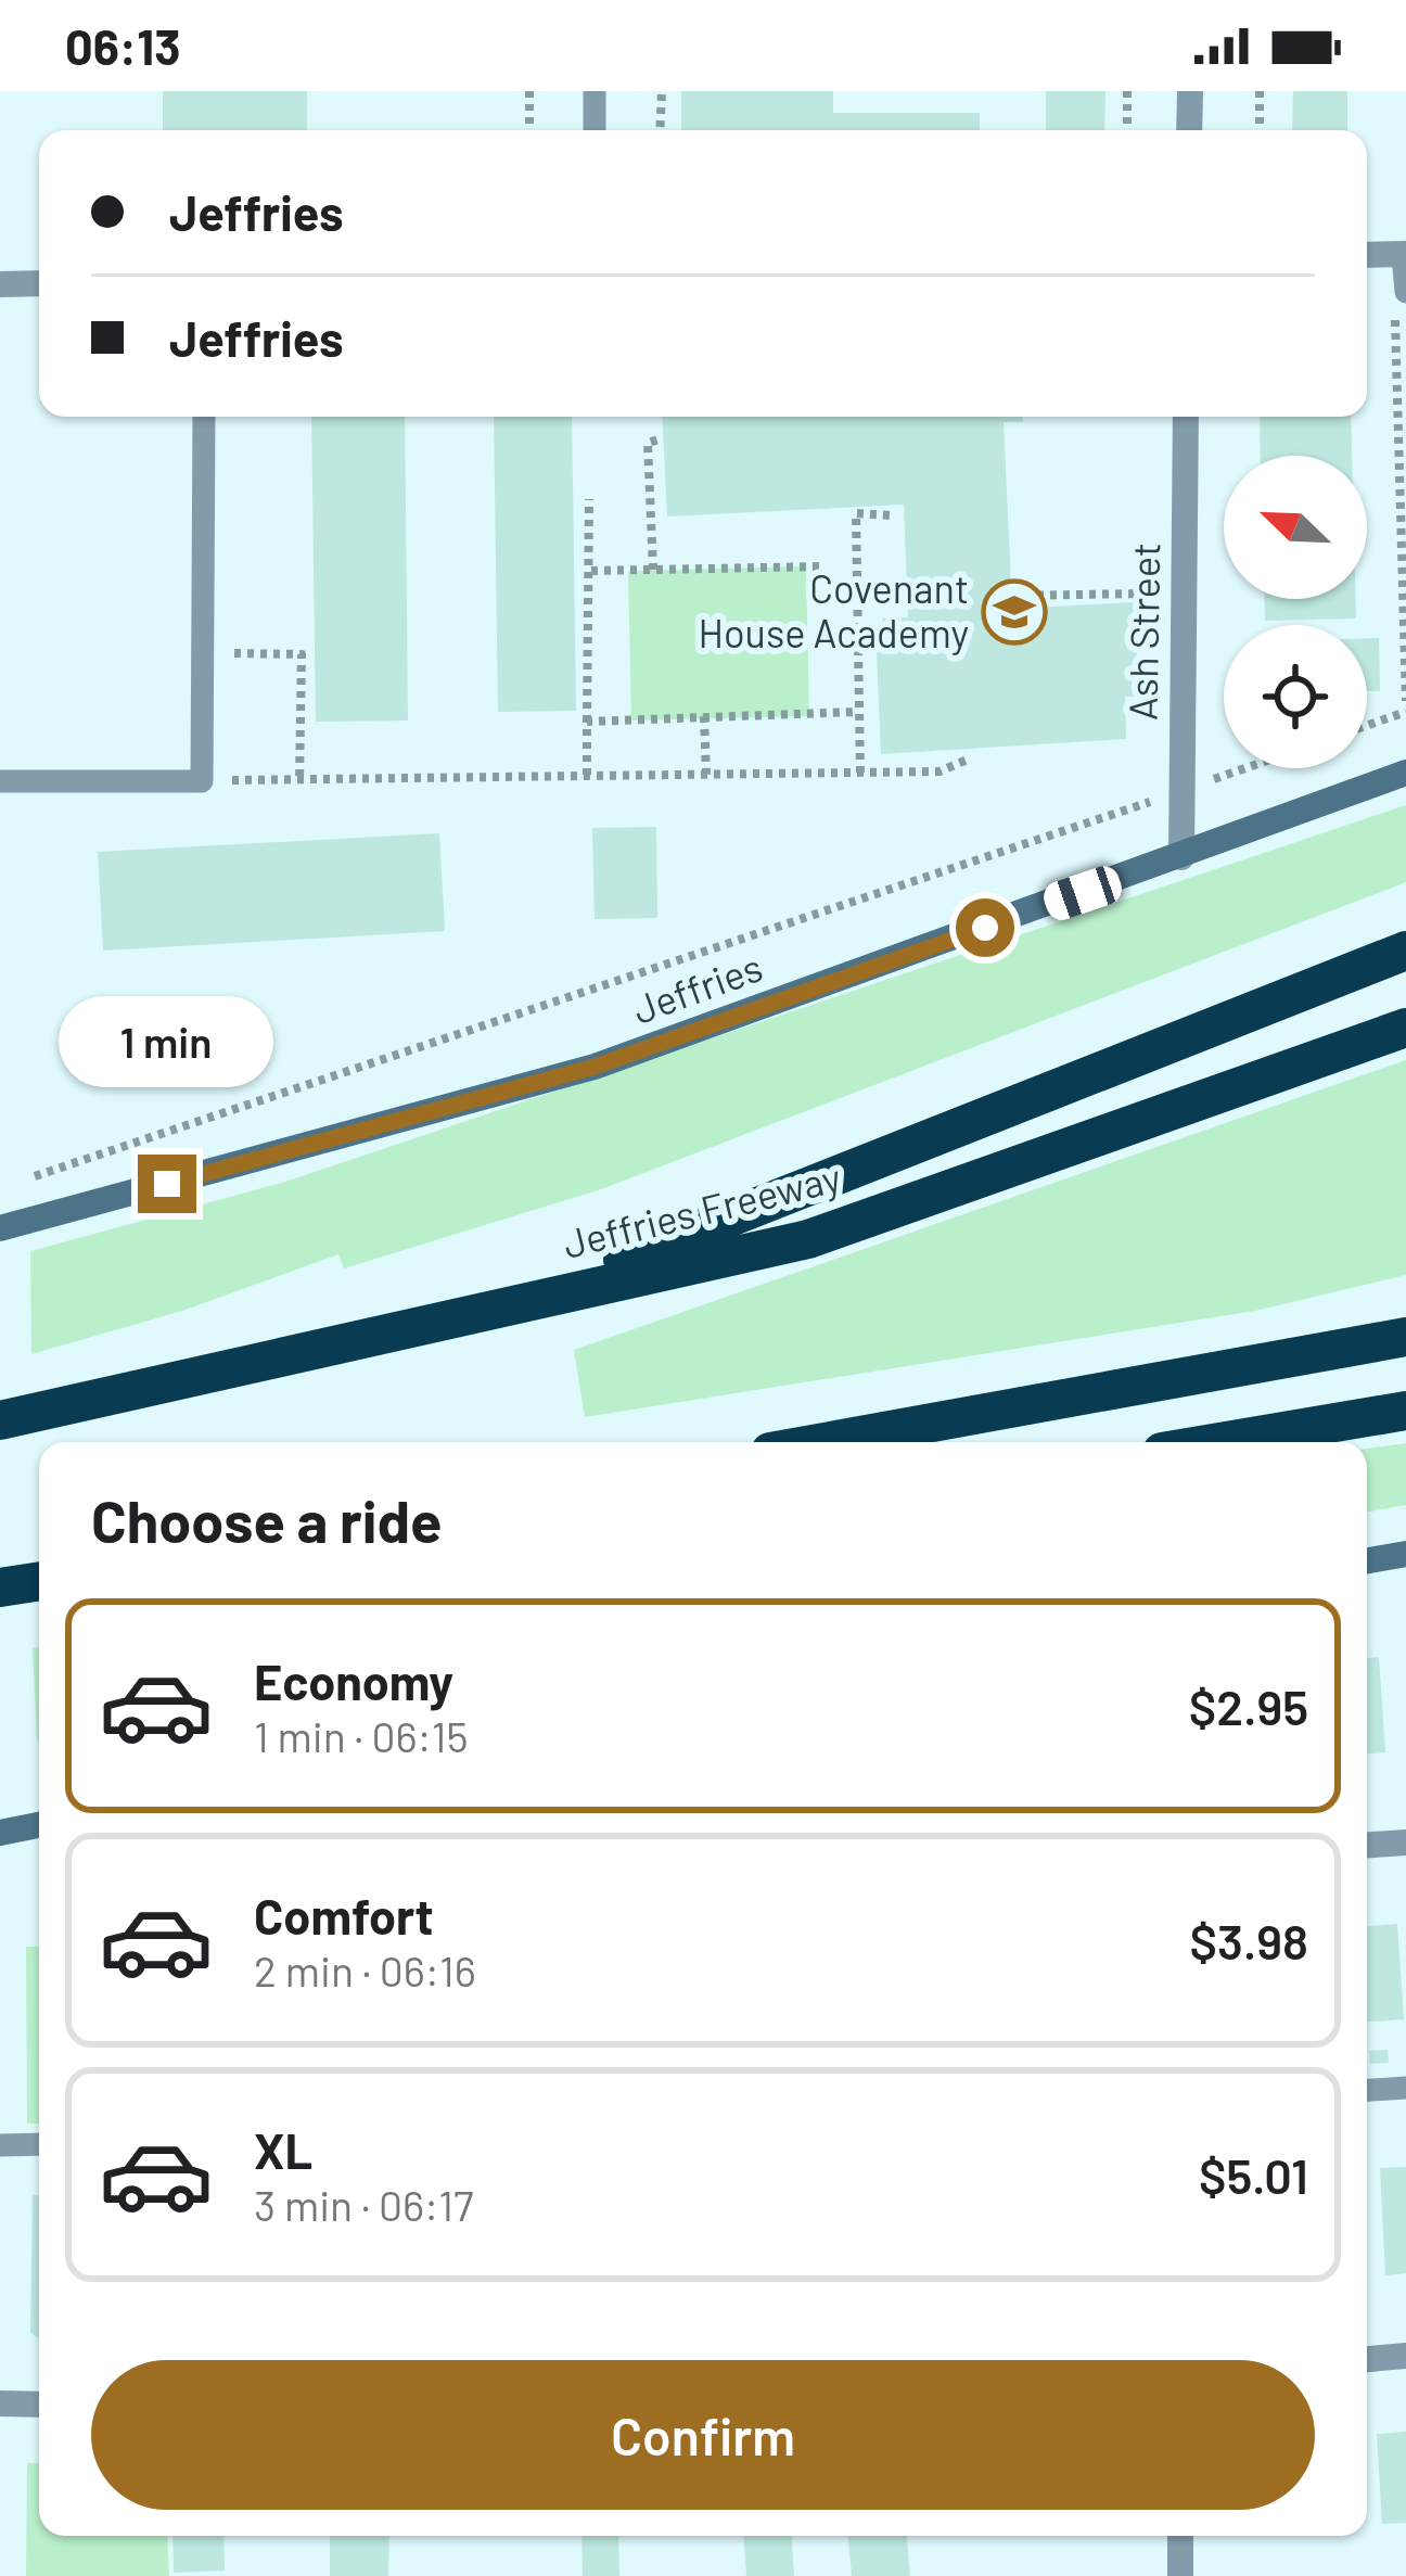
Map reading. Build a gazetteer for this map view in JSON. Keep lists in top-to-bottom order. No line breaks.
{"streets":{"highway":["Jeffries Freeway"],"street":["Ash Street","Jeffries"]},"crossings":[["Ash Street","Jeffries"]],"places":{"school or university":["Covenant House Academy"]},"north":"top left","page":{"status":"06:13","banner":["Jeffries","Jeffries"],"bubble":"1 min","heading":"Choose a ride","list":[{"name":"Economy","note":"1 min · 06:15","value":"$2.95"},{"name":"Comfort","note":"2 min · 06:16","value":"$3.98"},{"name":"XL","note":"3 min · 06:17","value":"$5.01"}],"buttons":"Confirm"}}
